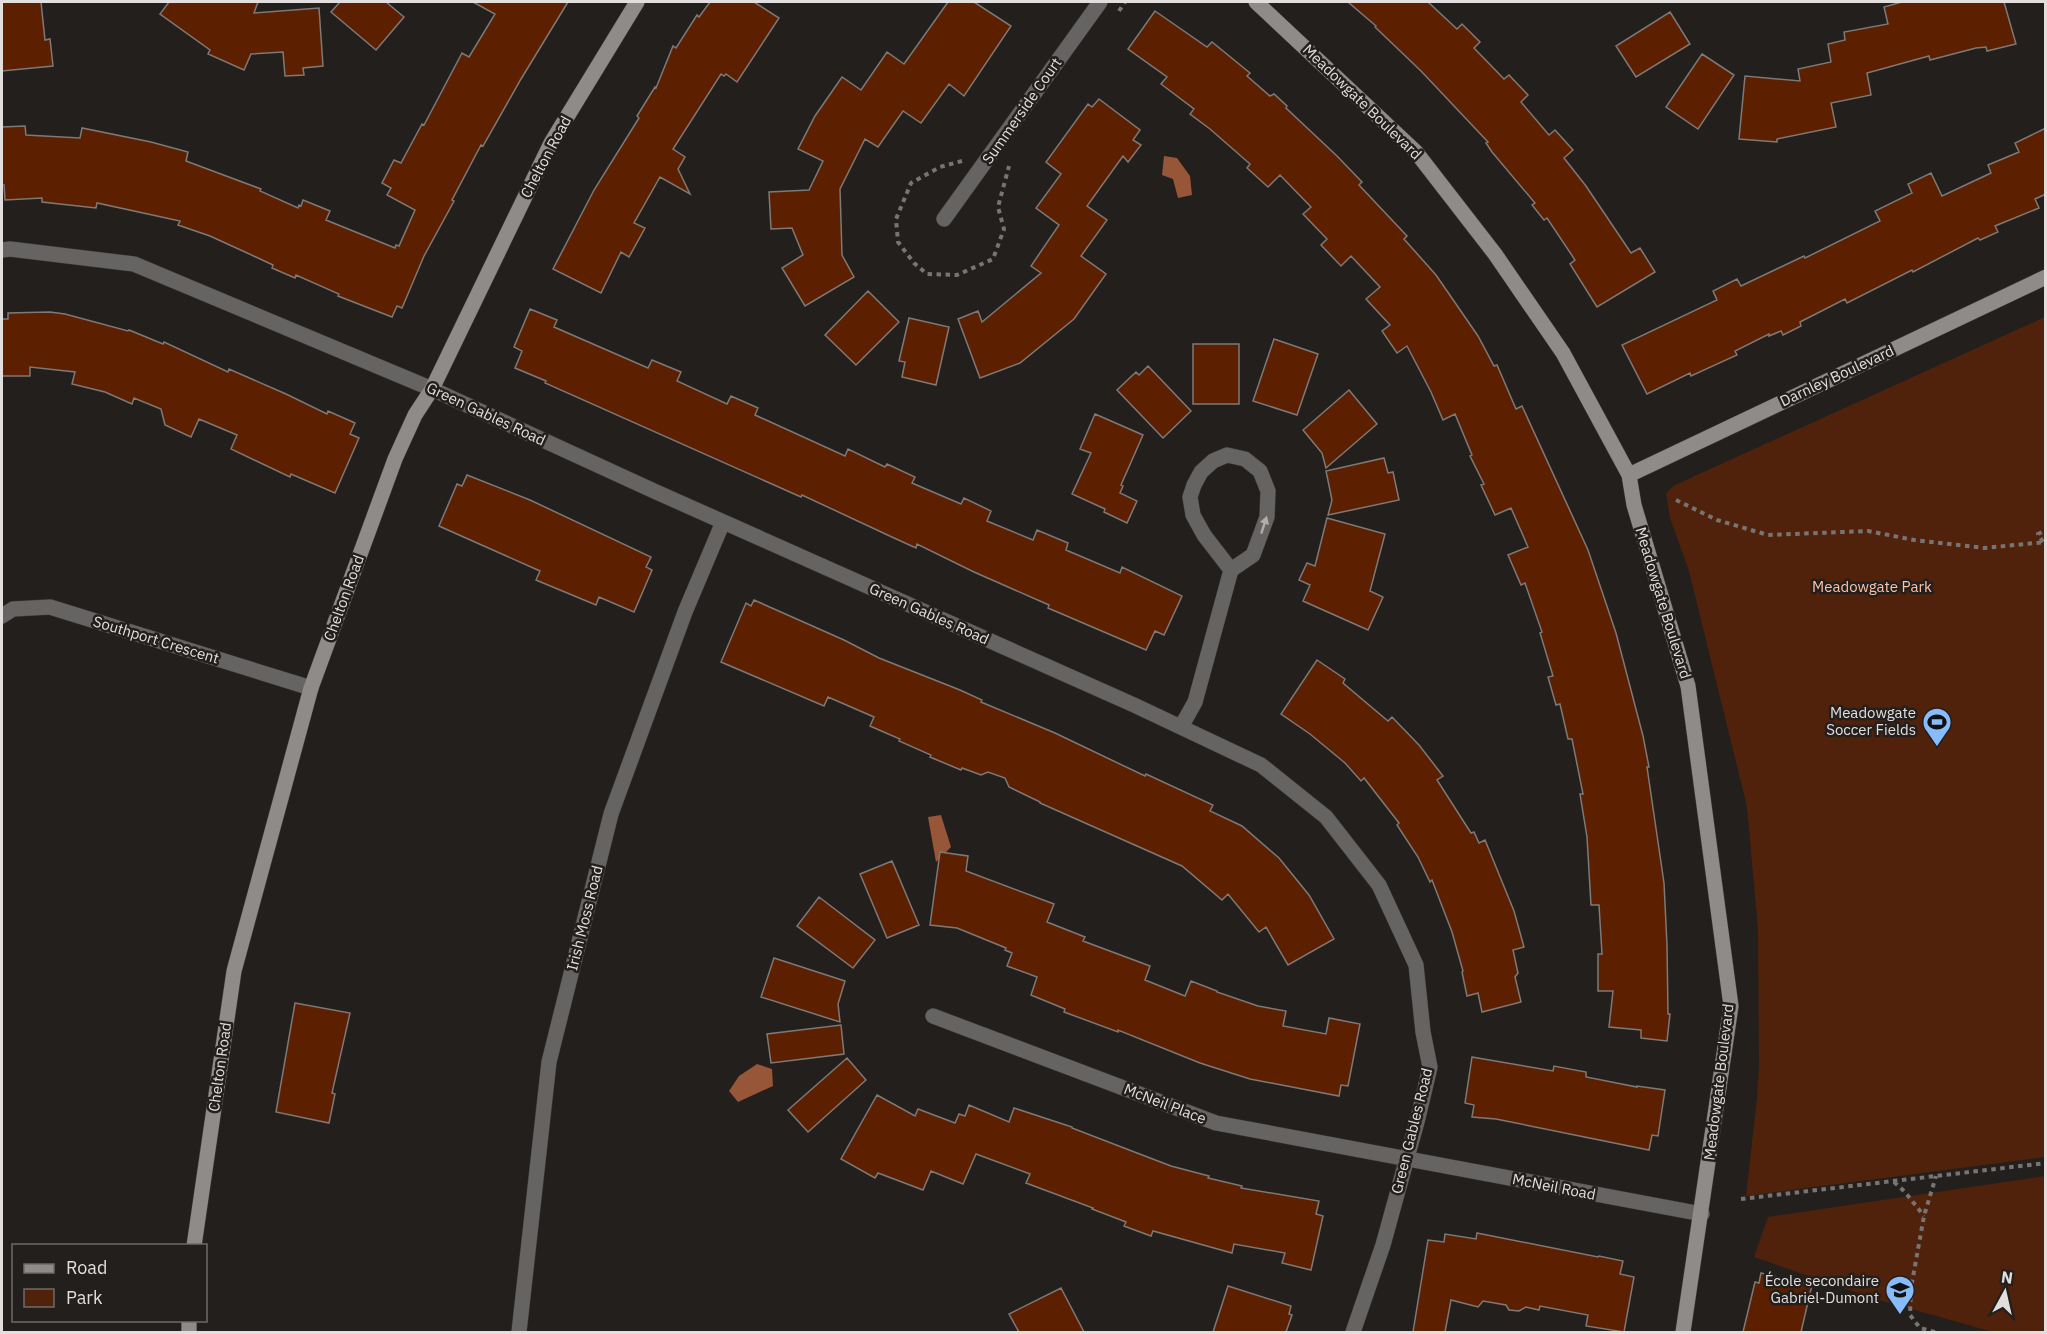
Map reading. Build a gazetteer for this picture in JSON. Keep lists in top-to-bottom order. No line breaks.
{"streets":{"street":["Meadowgate Boulevard","Summerside Court","Chelton Road","Darnley Boulevard","Green Gables Road","Southport Crescent","Irish Moss Road","McNeil Place","McNeil Road"]},"crossings":[["Meadowgate Boulevard","Darnley Boulevard"],["Meadowgate Boulevard","McNeil Road"],["Chelton Road","Green Gables Road"],["Chelton Road","Southport Crescent"],["Green Gables Road","Irish Moss Road"],["Green Gables Road","McNeil Place"],["Green Gables Road","McNeil Road"],["McNeil Place","McNeil Road"]],"parks":["Meadowgate Park"],"places":{"sports":["Meadowgate Soccer Fields"],"school or university":["École secondaire Gabriel-Dumont"]},"legend":["Road","Park"],"north":"top"}
